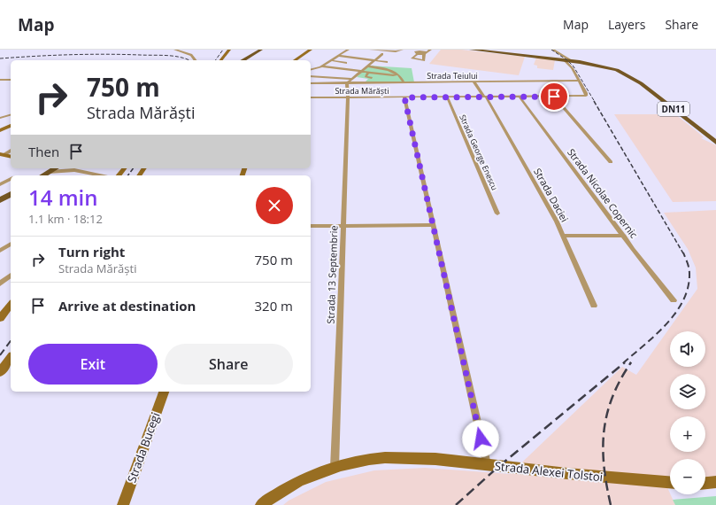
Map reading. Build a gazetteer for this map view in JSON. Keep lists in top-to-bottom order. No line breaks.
{"streets":{"main road":["DN11"],"street":["Strada Teiului","Strada Mărăști","Strada George Enescu","Strada Nicolae Copernic","Strada Daciei","Strada 13 Septembrie","Strada Bucegi","Strada Alexei Tolstoi"]},"crossings":[["Strada Teiului","Strada Mărăști"],["Strada Teiului","Strada Daciei"],["Strada Teiului","Strada 13 Septembrie"],["Strada Mărăști","Strada George Enescu"],["Strada Mărăști","Strada Nicolae Copernic"],["Strada Mărăști","Strada Daciei"],["Strada Mărăști","Strada 13 Septembrie"],["Strada 13 Septembrie","Strada Alexei Tolstoi"]],"page":{"header":"Map","nav":["Map","Layers","Share"],"turn":["750 m","Strada Mărăști"],"then":"Then","heading":["14 min","1.1 km · 18:12"],"list":[{"name":"Turn right","note":"Strada Mărăști","value":"750 m"},{"name":"Arrive at destination","value":"320 m"}],"map_buttons":["+","−"],"buttons":["Exit","Share"]}}
